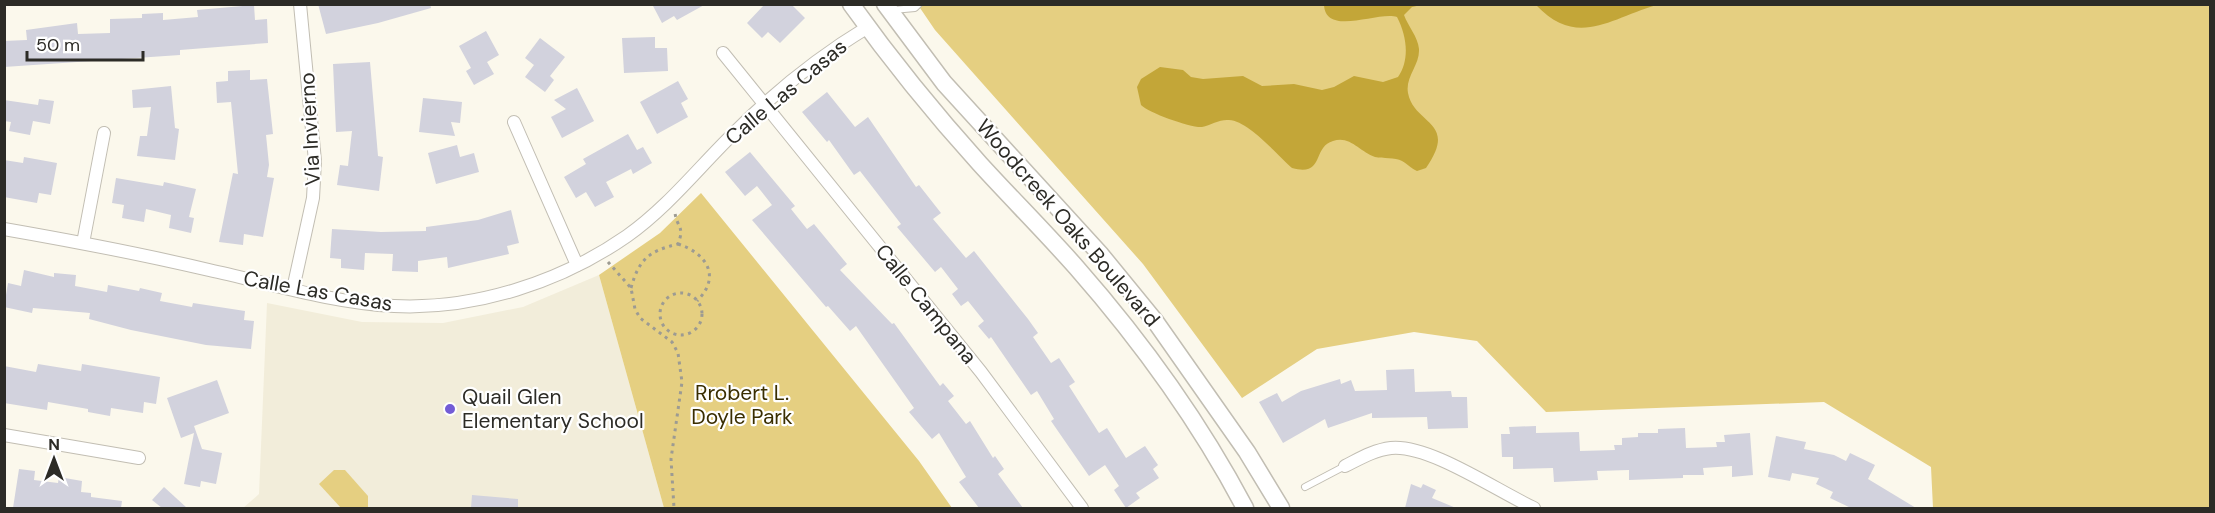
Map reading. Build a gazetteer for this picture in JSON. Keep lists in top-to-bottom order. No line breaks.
{"streets":{"main road":["Woodcreek Oaks Boulevard"],"street":["Calle Las Casas","Via Invierno","Calle Campana"]},"crossings":[["Calle Las Casas","Via Invierno"],["Calle Las Casas","Woodcreek Oaks Boulevard"],["Calle Las Casas","Calle Campana"]],"parks":["Rrobert L. Doyle Park"],"places":["Quail Glen Elementary School"],"scale_bar":"50 m","north":"top"}
